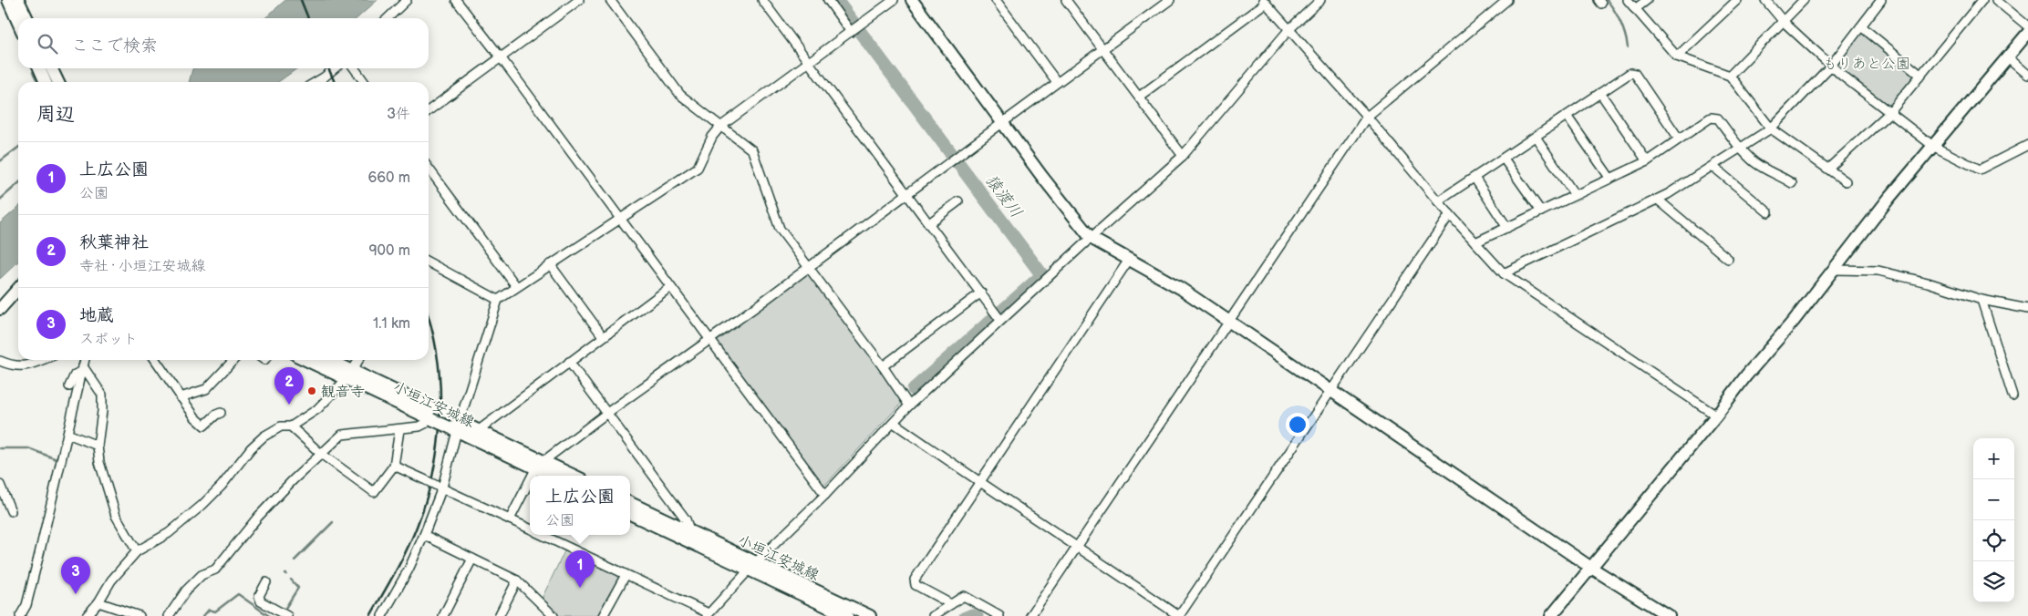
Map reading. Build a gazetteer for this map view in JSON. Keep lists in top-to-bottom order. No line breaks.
{"streets":{"street":["小垣江安城線"]},"water":["猿渡川"],"parks":["もりあと公園"],"places":["観音寺"],"page":{"search":"ここで検索","heading":["周辺","3件"],"list":[{"mark":"1","name":"上広公園","note":"公園","value":"660 m"},{"mark":"2","name":"秋葉神社","note":"寺社 · 小垣江安城線","value":"900 m"},{"mark":"3","name":"地蔵","note":"スポット","value":"1.1 km"}],"pins":["2","1","3"],"map_buttons":["+","−"],"popup":["上広公園","公園"]}}
